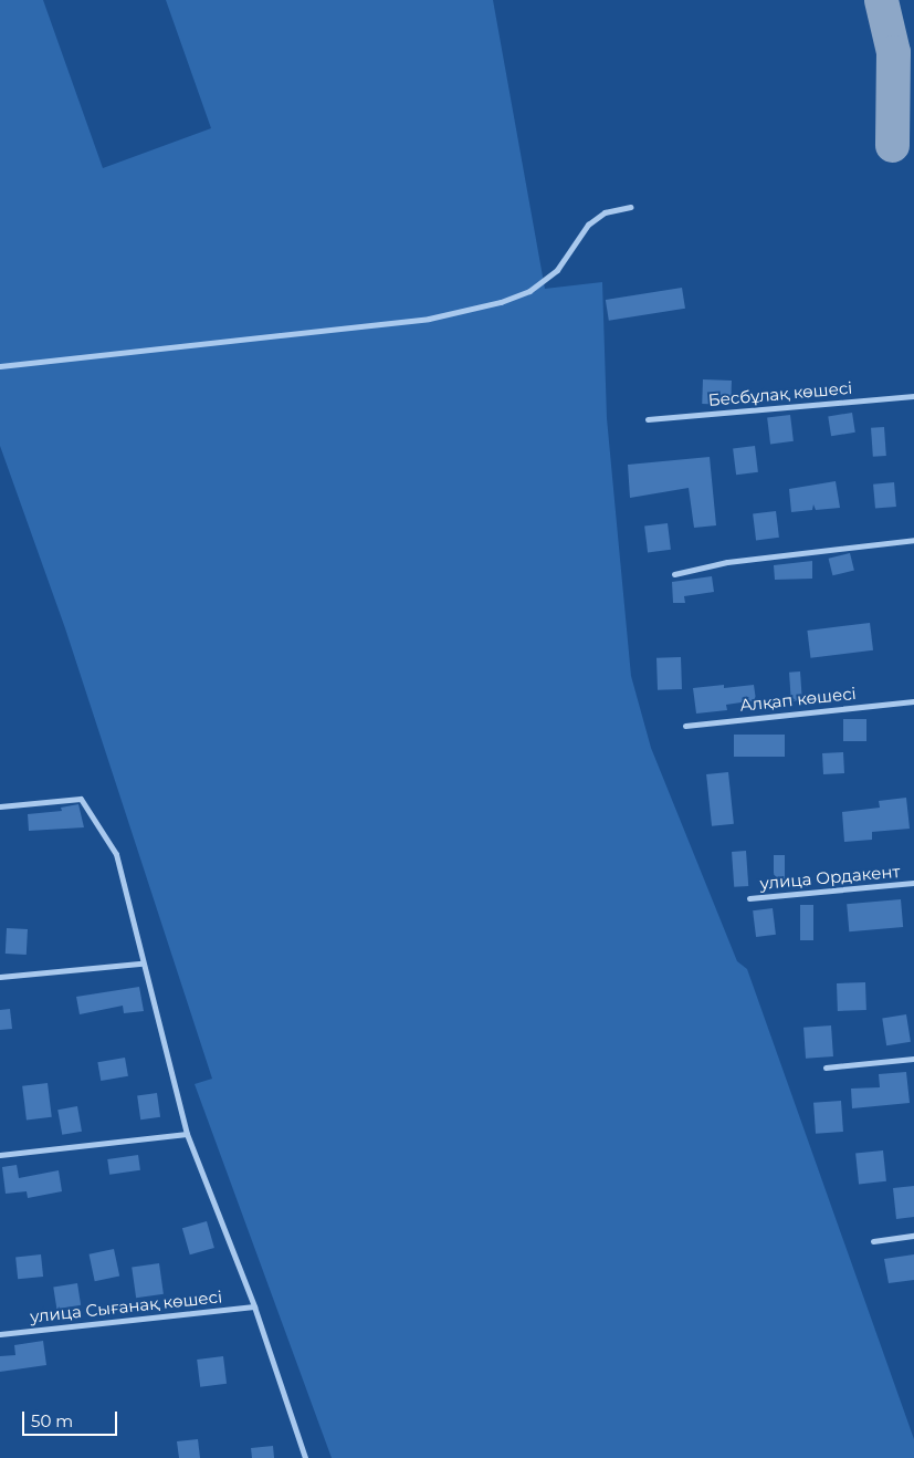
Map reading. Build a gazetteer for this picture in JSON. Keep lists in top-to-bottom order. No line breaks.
{"streets":{"street":["Бесбұлақ көшесі","Алқап көшесі","улица Ордакент","улица Сығанақ көшесі"]},"scale_bar":"50 m"}
